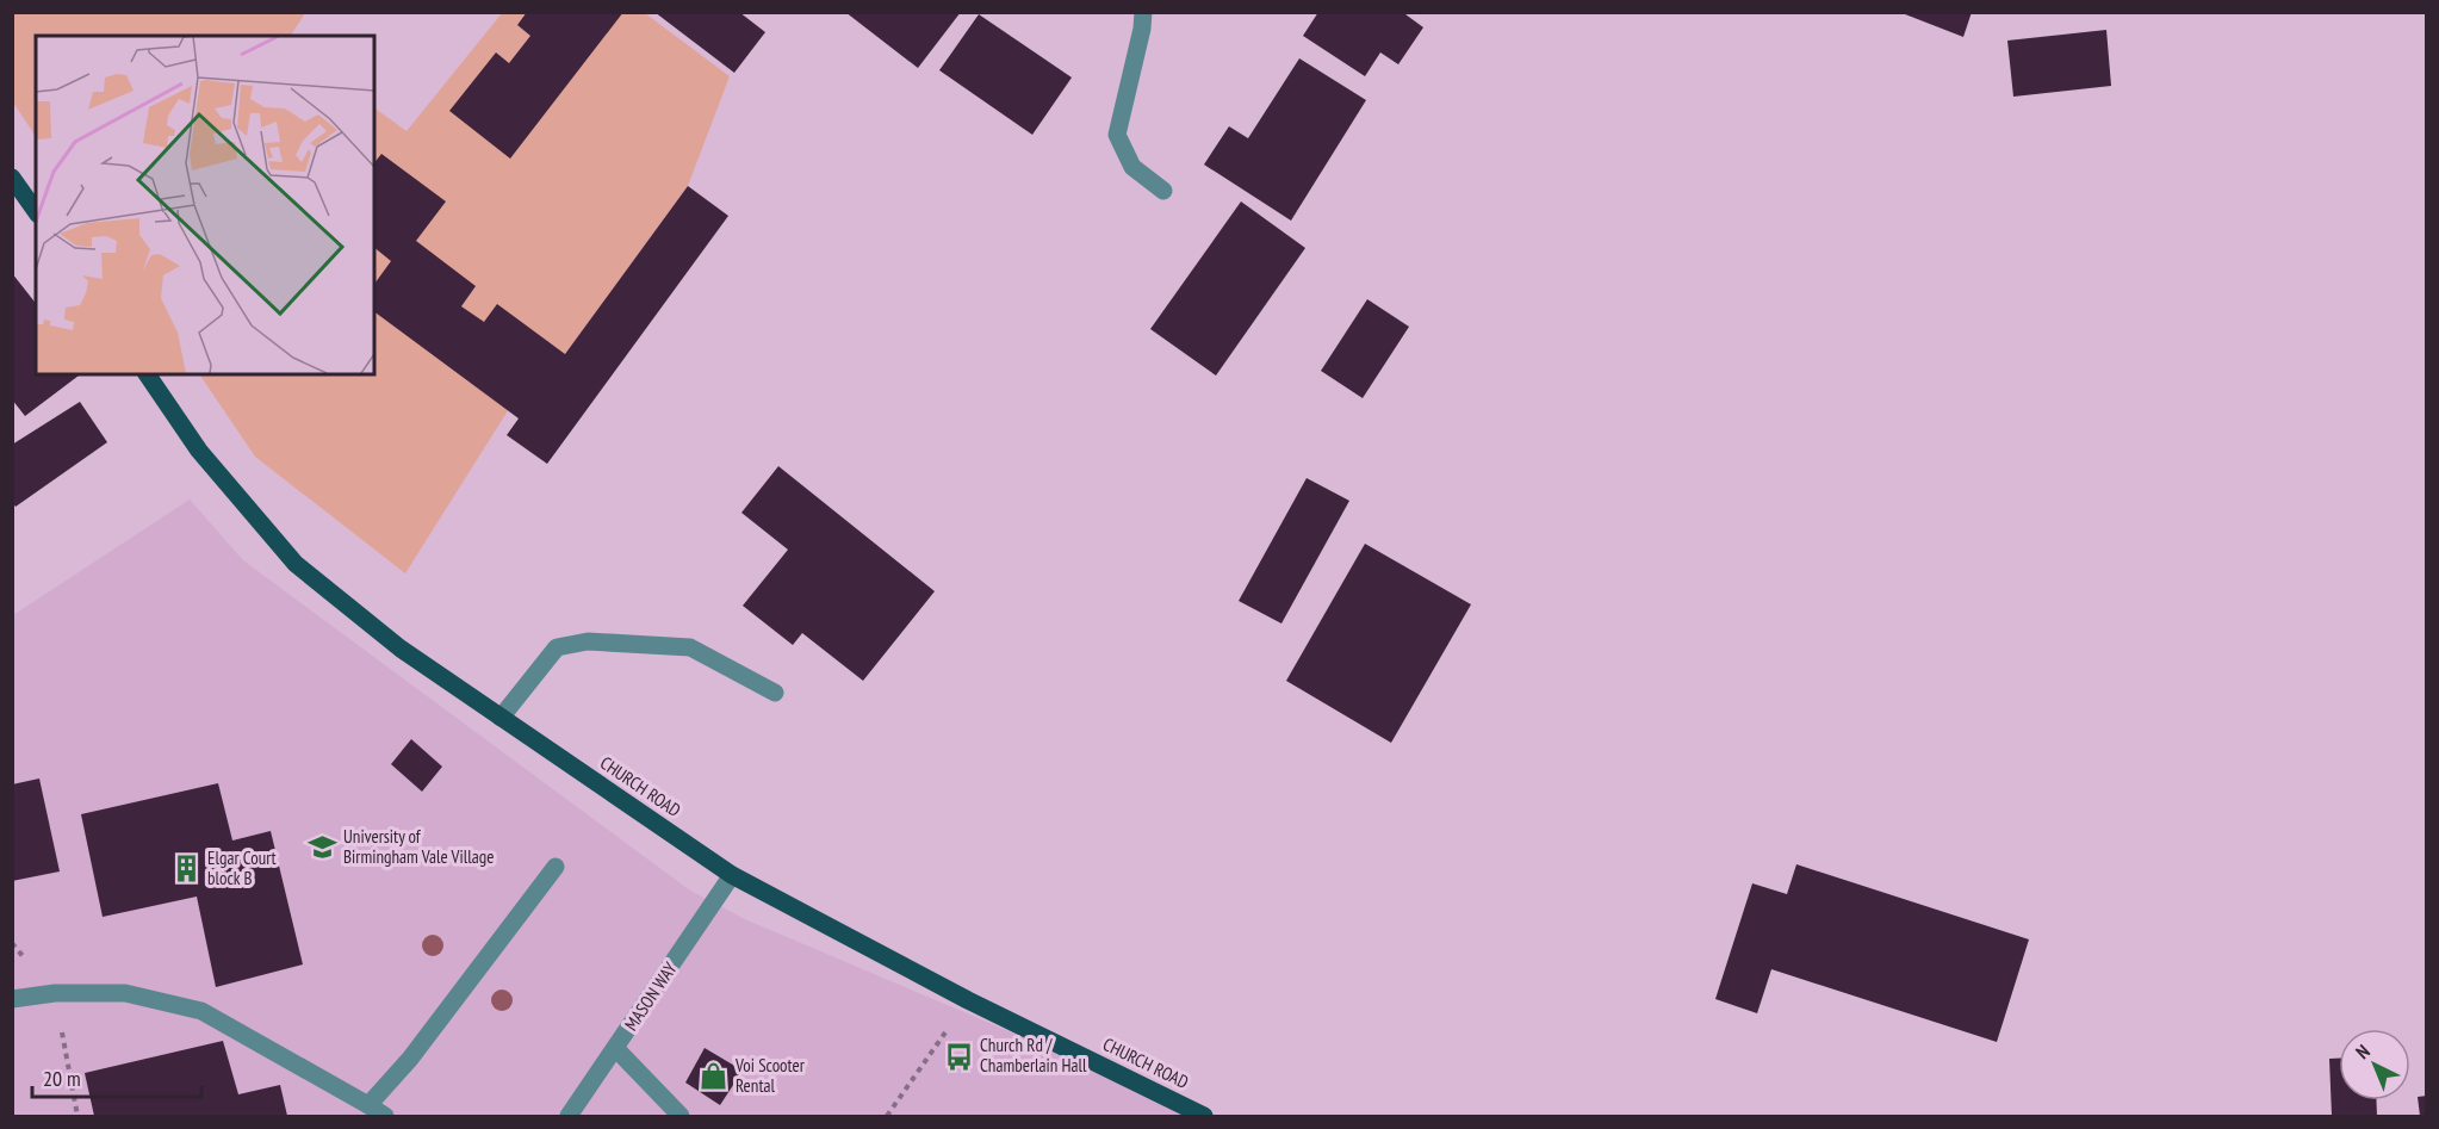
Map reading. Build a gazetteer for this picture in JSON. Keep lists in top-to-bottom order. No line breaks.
{"streets":{"main road":["CHURCH ROAD"],"lane":["MASON WAY"]},"crossings":[["CHURCH ROAD","MASON WAY"]],"places":{"school or university":["University of Birmingham Vale Village"],"building":["Elgar Court block B"],"bus stop":["Church Rd / Chamberlain Hall"],"shop":["Voi Scooter Rental"]},"scale_bar":"20 m","north":"top left"}
